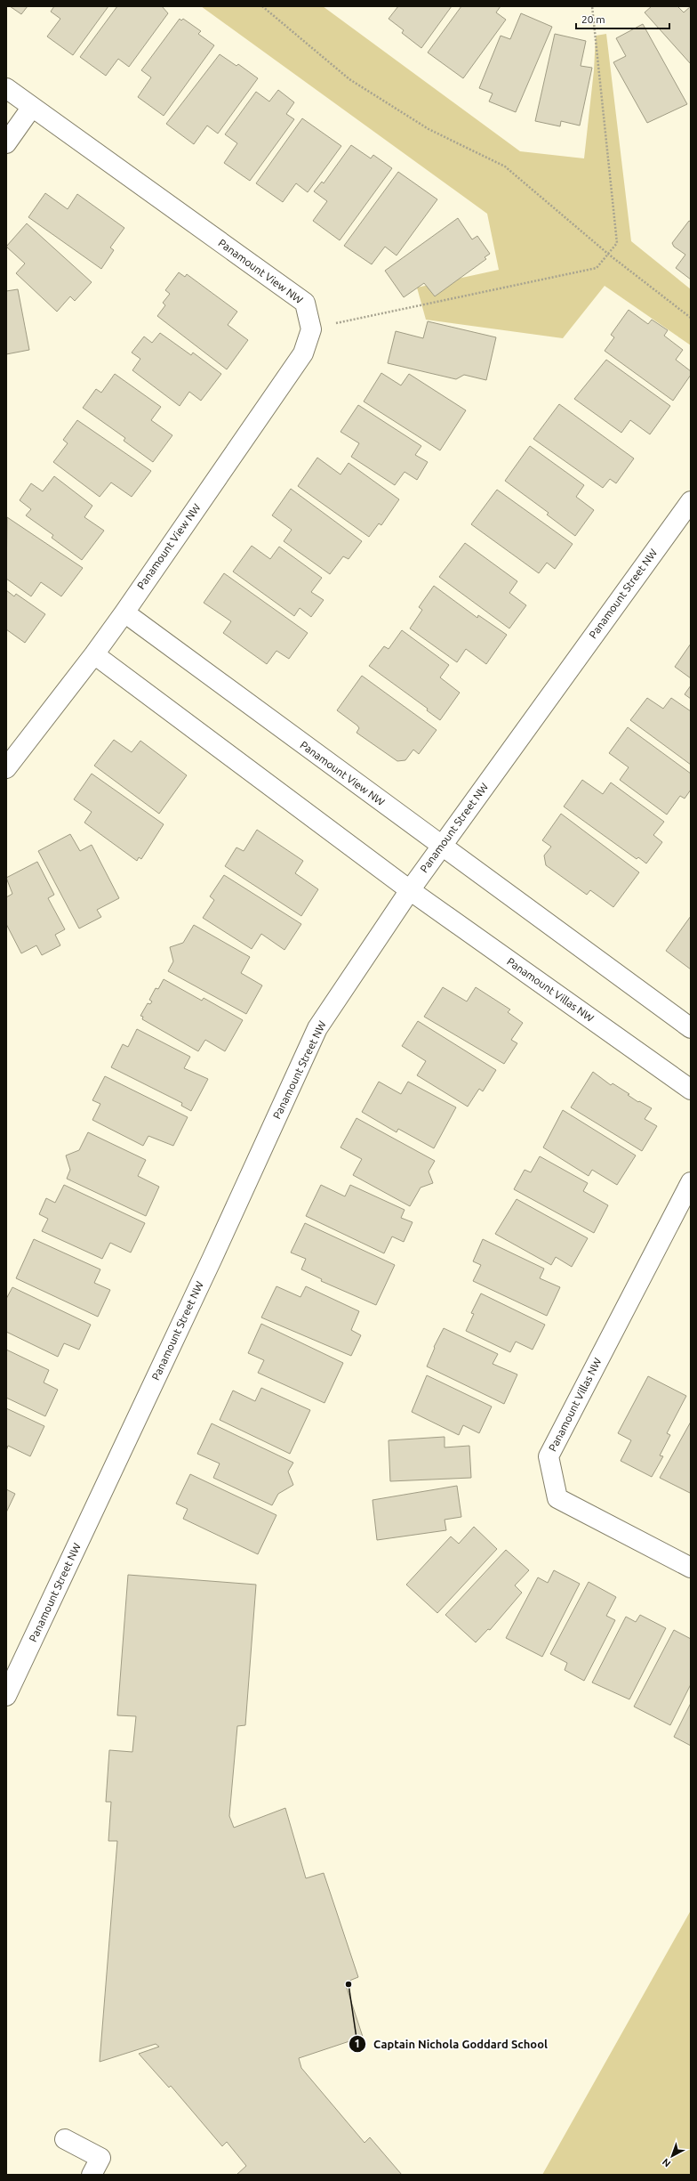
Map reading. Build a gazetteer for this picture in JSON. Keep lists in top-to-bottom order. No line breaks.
{"streets":{"street":["Panamount View NW","Panamount Street NW","Panamount Villas NW"]},"crossings":[["Panamount View NW","Panamount Street NW"],["Panamount Street NW","Panamount Villas NW"]],"places":["Captain Nichola Goddard School"],"scale_bar":"20 m","north":"bottom left"}
